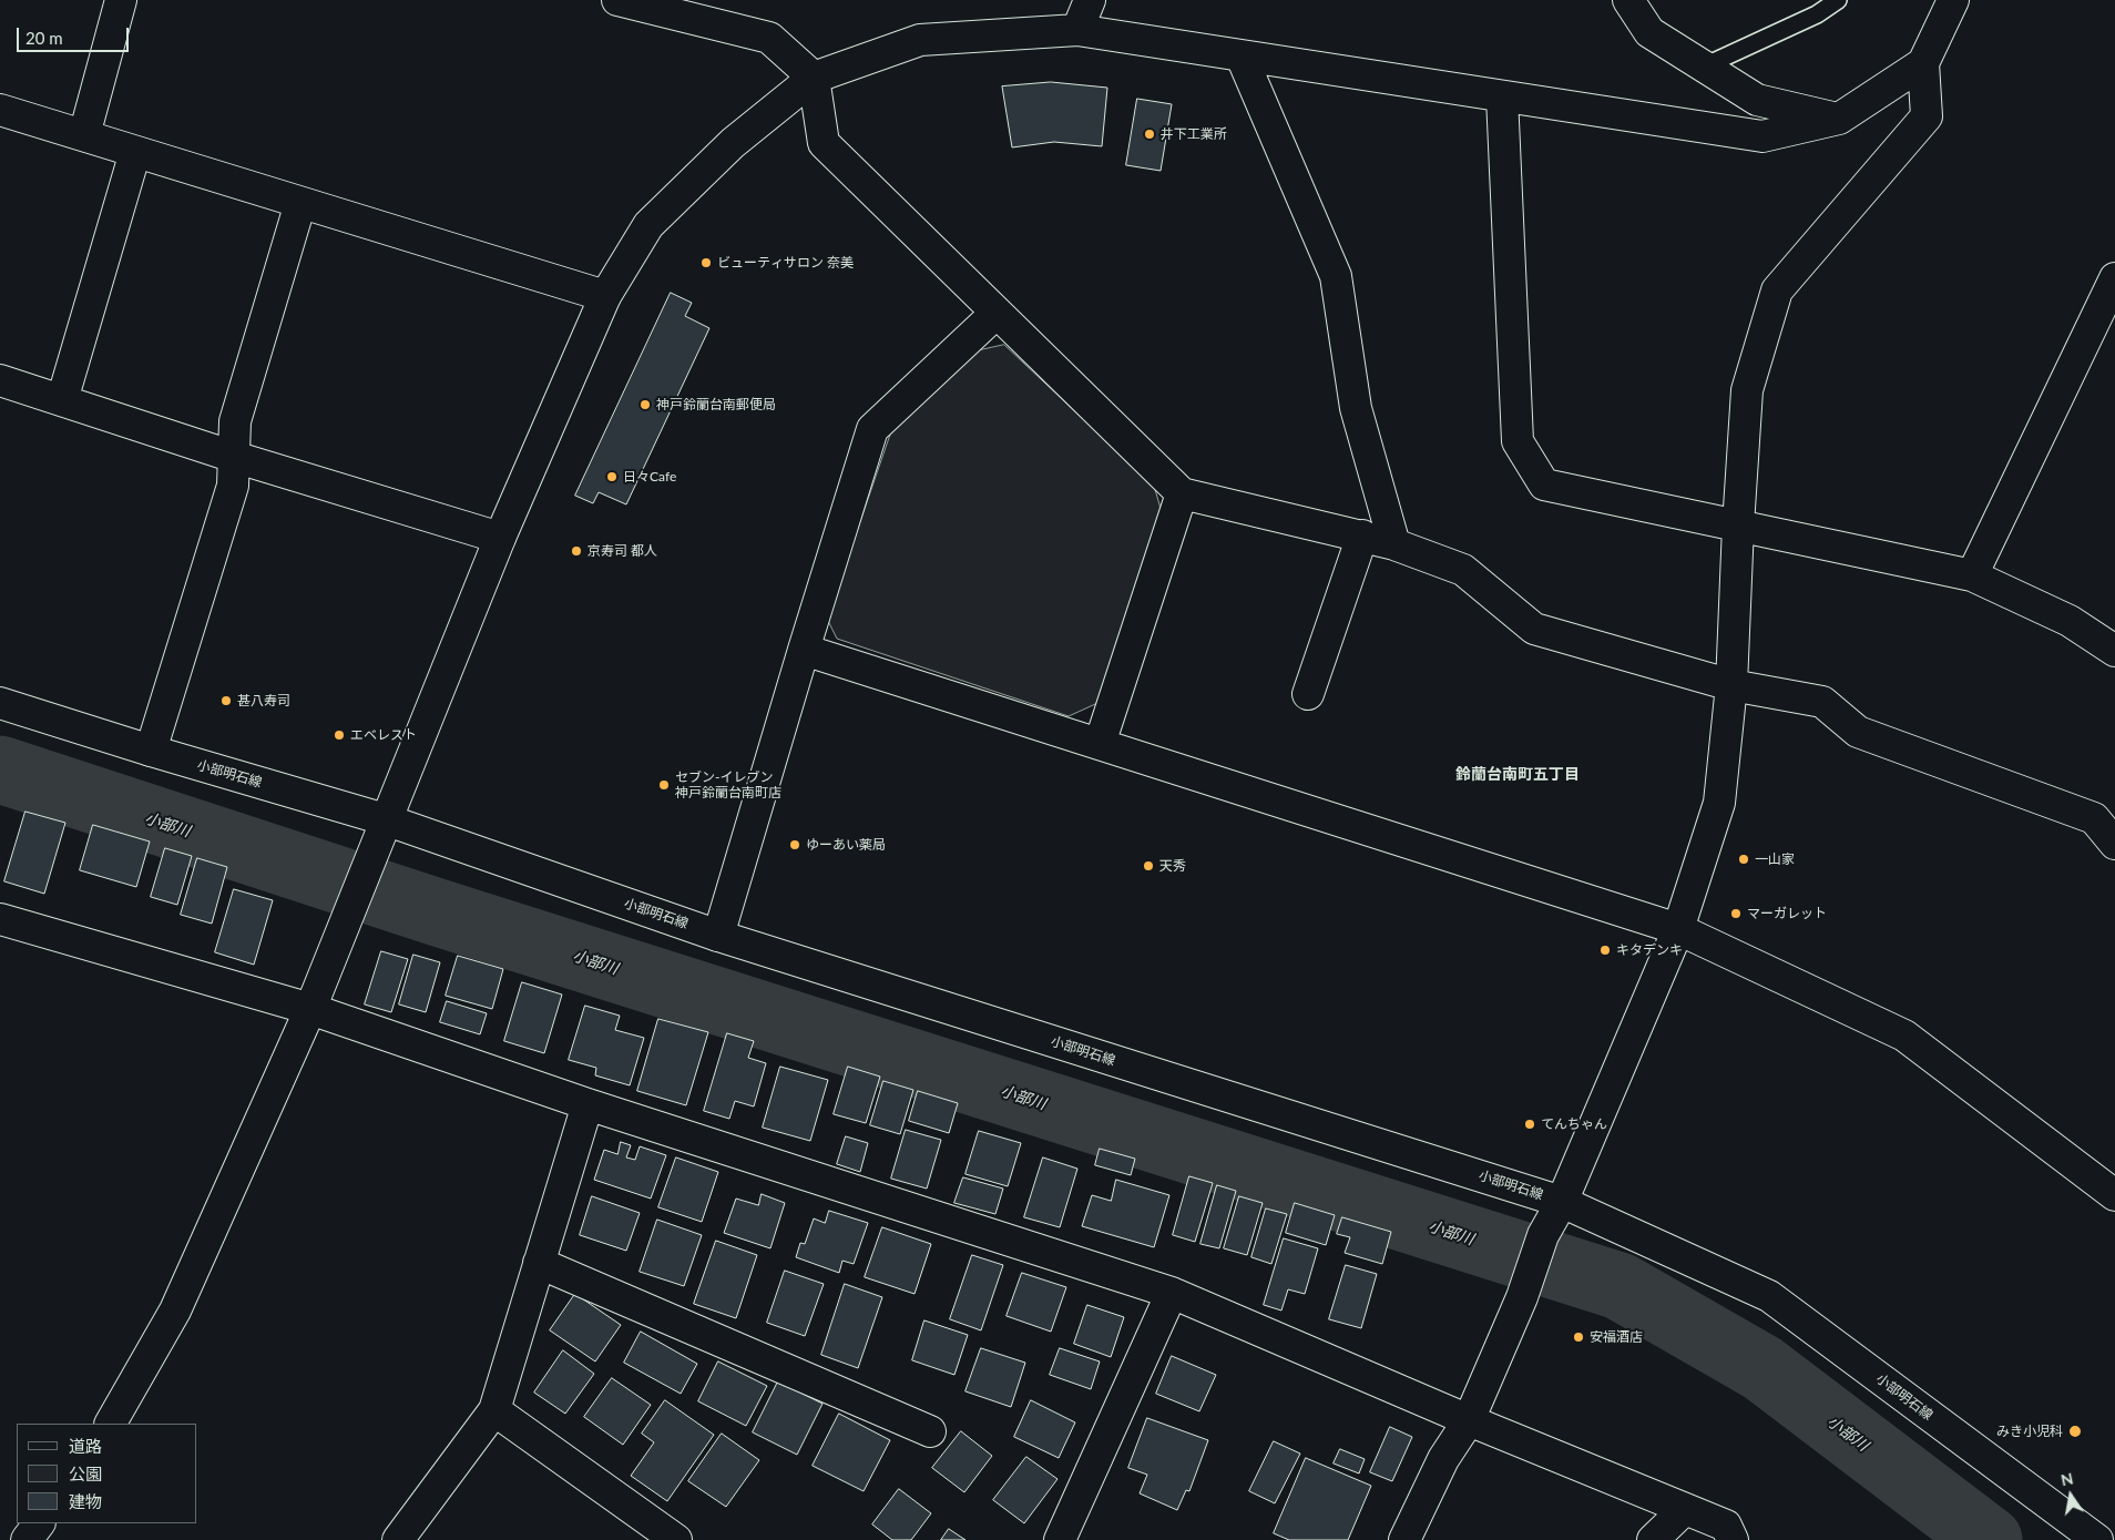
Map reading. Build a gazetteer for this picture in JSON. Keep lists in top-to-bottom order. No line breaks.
{"streets":{"street":["小部明石線"]},"districts":["鈴蘭台南町五丁目"],"water":["小部川"],"places":["井下工業所","ビューティサロン 奈美","神戸鈴蘭台南郵便局","日々Cafe","京寿司 都人","甚八寿司","エベレスト","セブン-イレブン 神戸鈴蘭台南町店","ゆーあい薬局","一山家","天秀","マーガレット","キタデンキ","てんちゃん","安福酒店","みき小児科"],"legend":["道路","公園","建物"],"scale_bar":"20 m","north":"top"}
